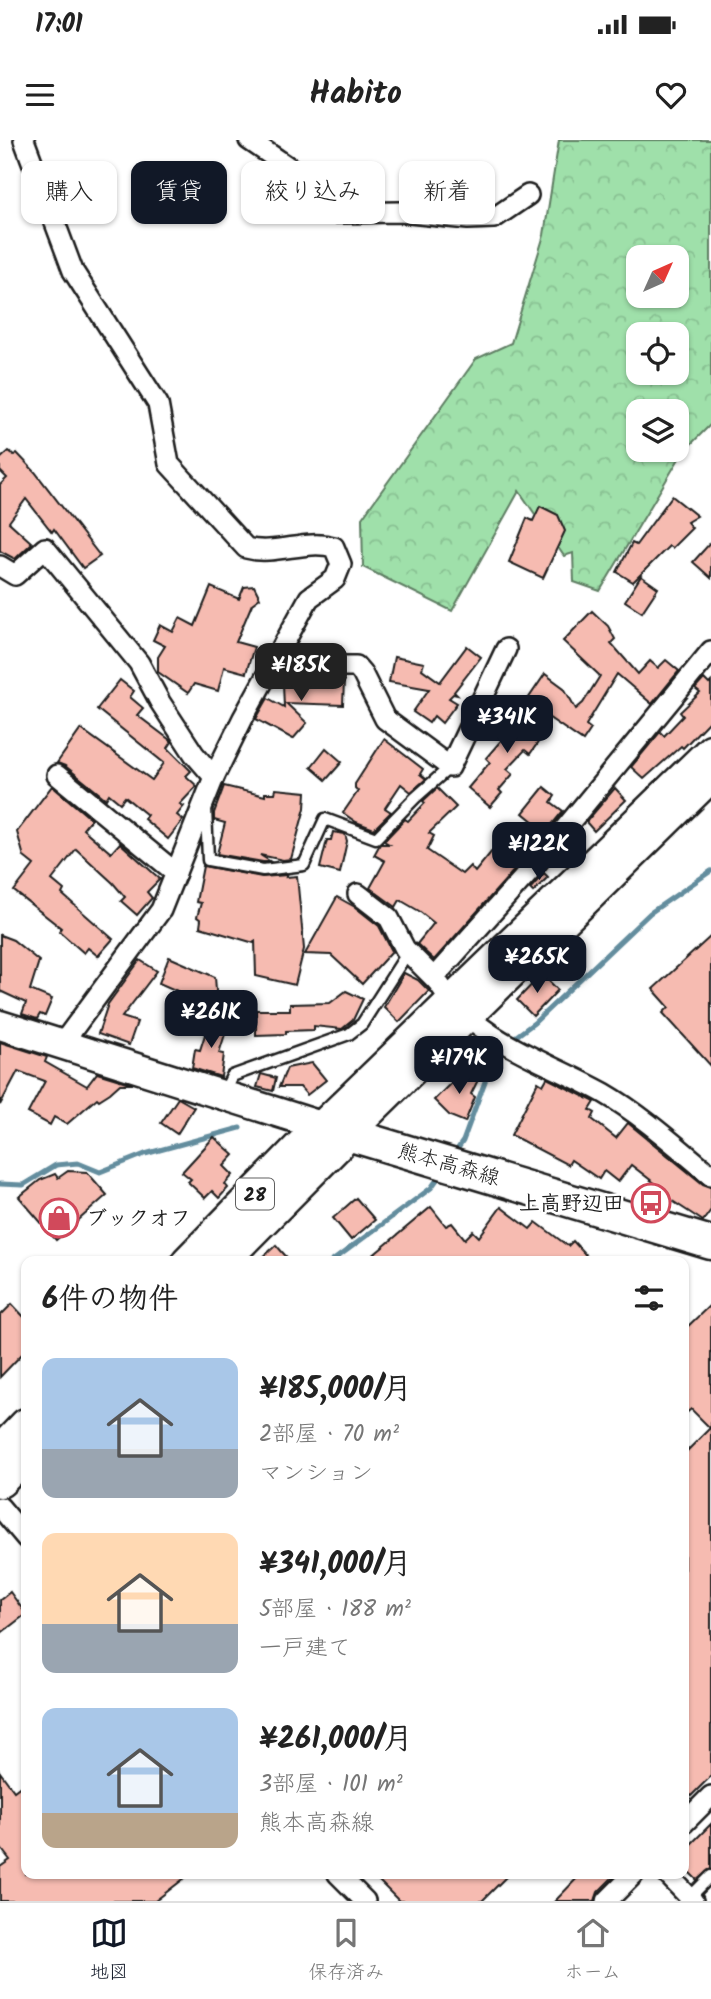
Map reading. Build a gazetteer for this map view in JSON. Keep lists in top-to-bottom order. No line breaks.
{"streets":{"main road":["熊本高森線","28"]},"crossings":[["熊本高森線","28"]],"places":{"bus stop":["上高野辺田"],"shop":["ブックオフ"]},"north":"top right","page":{"status":"17:01","header":"Habito","chip":["購入","賃貸","絞り込み","新着"],"price":["¥185K","¥341K","¥122K","¥265K","¥261K","¥179K"],"heading":"6件の物件","list":[{"name":"¥185,000/月","note":"2部屋 · 70 m² · マンション"},{"name":"¥341,000/月","note":"5部屋 · 188 m² · 一戸建て"},{"name":"¥261,000/月","note":"3部屋 · 101 m² · 熊本高森線"}],"tabs":["地図","保存済み","ホーム"]}}
